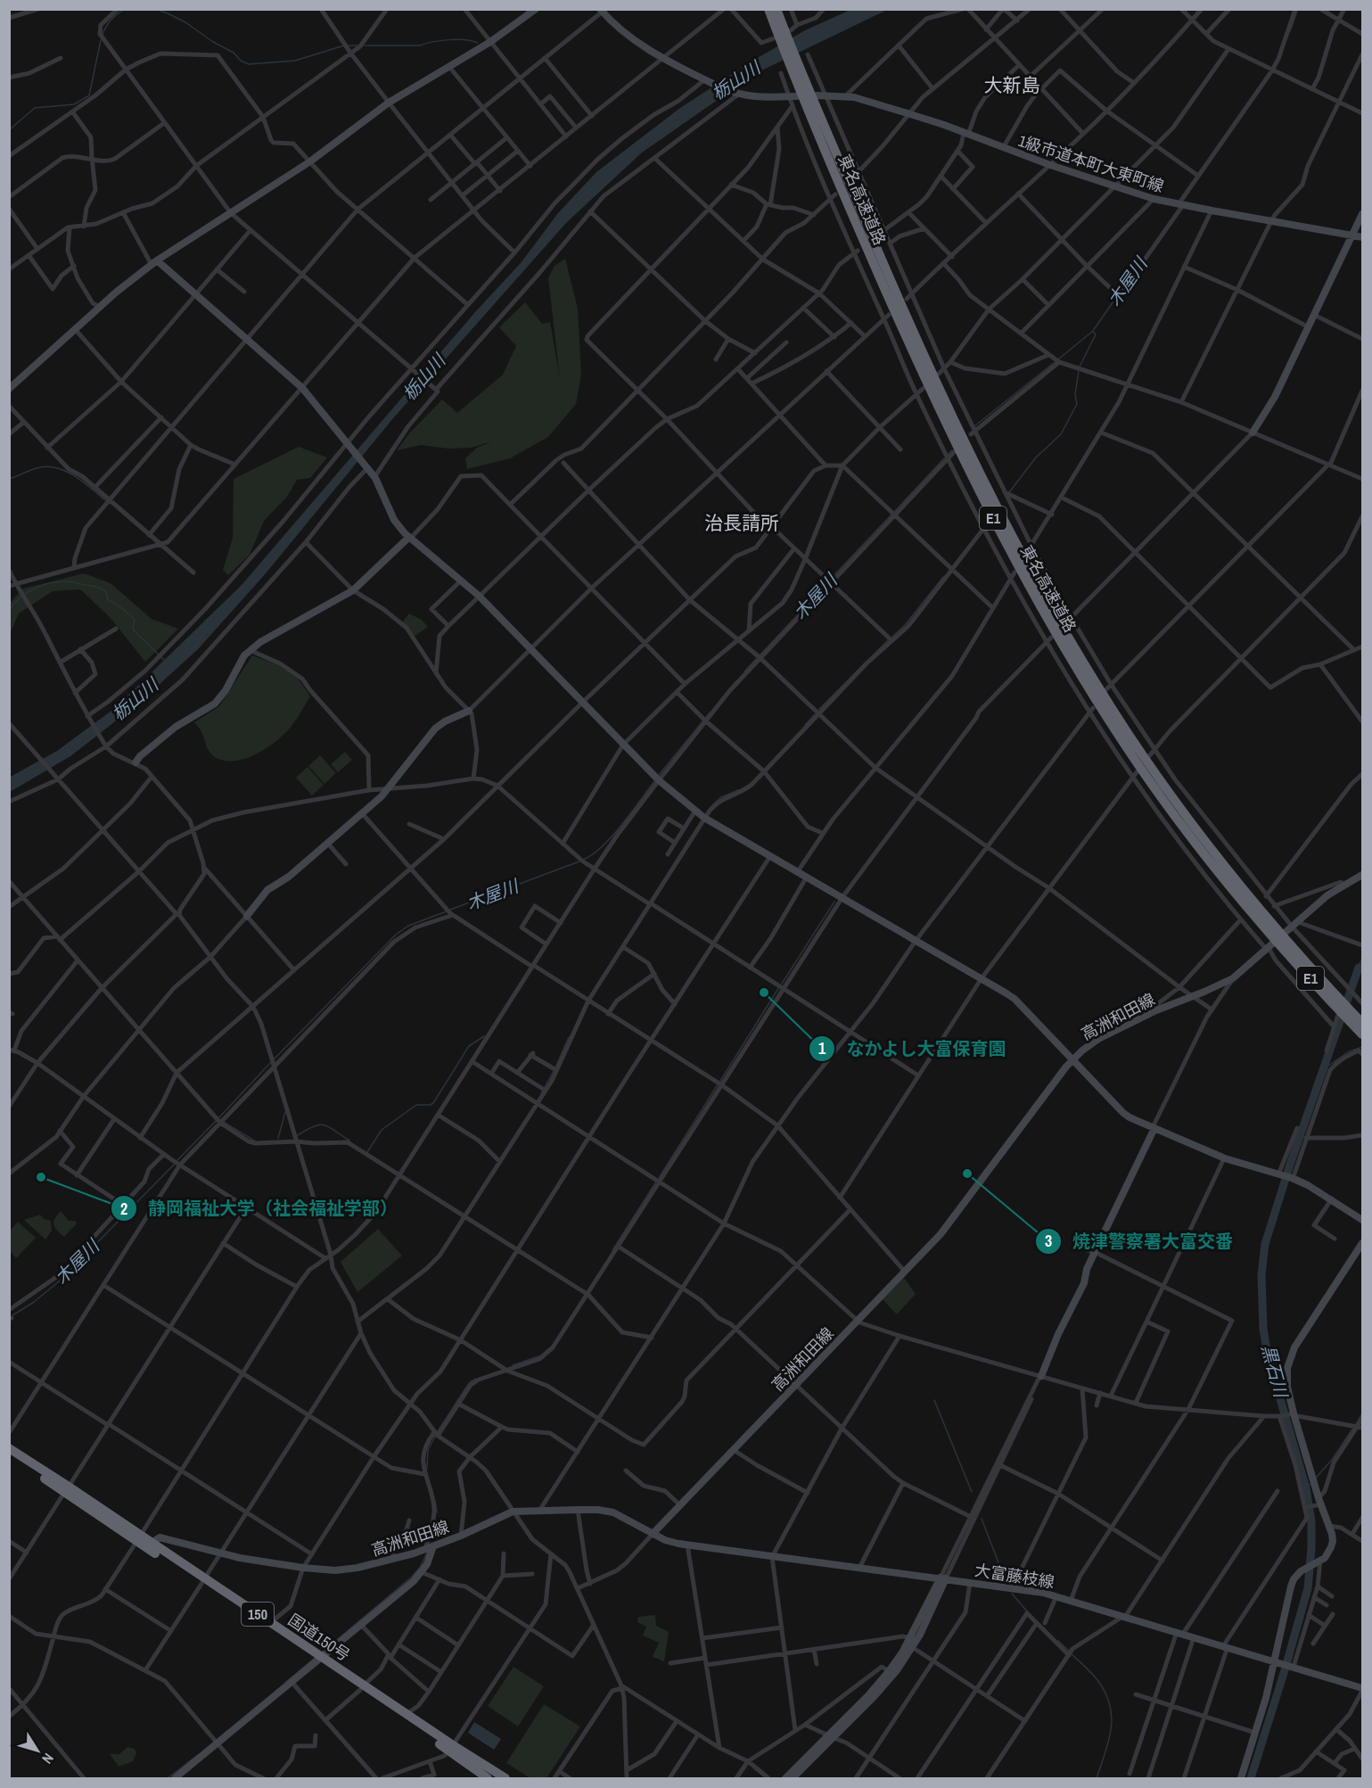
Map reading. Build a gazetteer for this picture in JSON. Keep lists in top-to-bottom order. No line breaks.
{"streets":{"highway":["東名高速道路","E1","150","国道150号"],"street":["1級市道本町大東町線","高洲和田線","大富藤枝線"]},"crossings":[["高洲和田線","大富藤枝線"],["高洲和田線","国道150号"]],"districts":["大新島","治長請所"],"water":["栃山川","木屋川","黒石川"],"places":["なかよし大富保育園","焼津警察署大富交番","静岡福祉大学（社会福祉学部）"],"north":"bottom right"}
